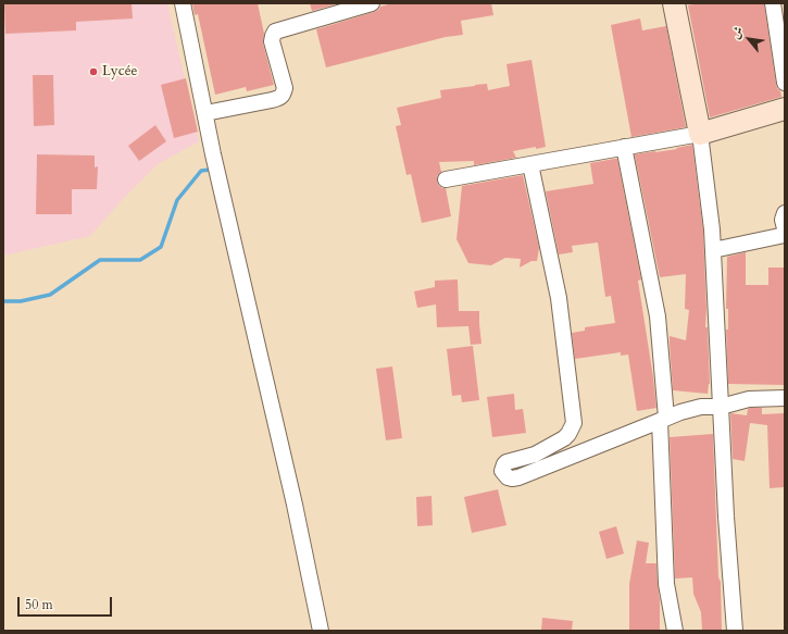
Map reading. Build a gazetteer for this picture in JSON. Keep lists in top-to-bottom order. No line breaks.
{"places":["Lycée"],"scale_bar":"50 m","north":"top left"}
